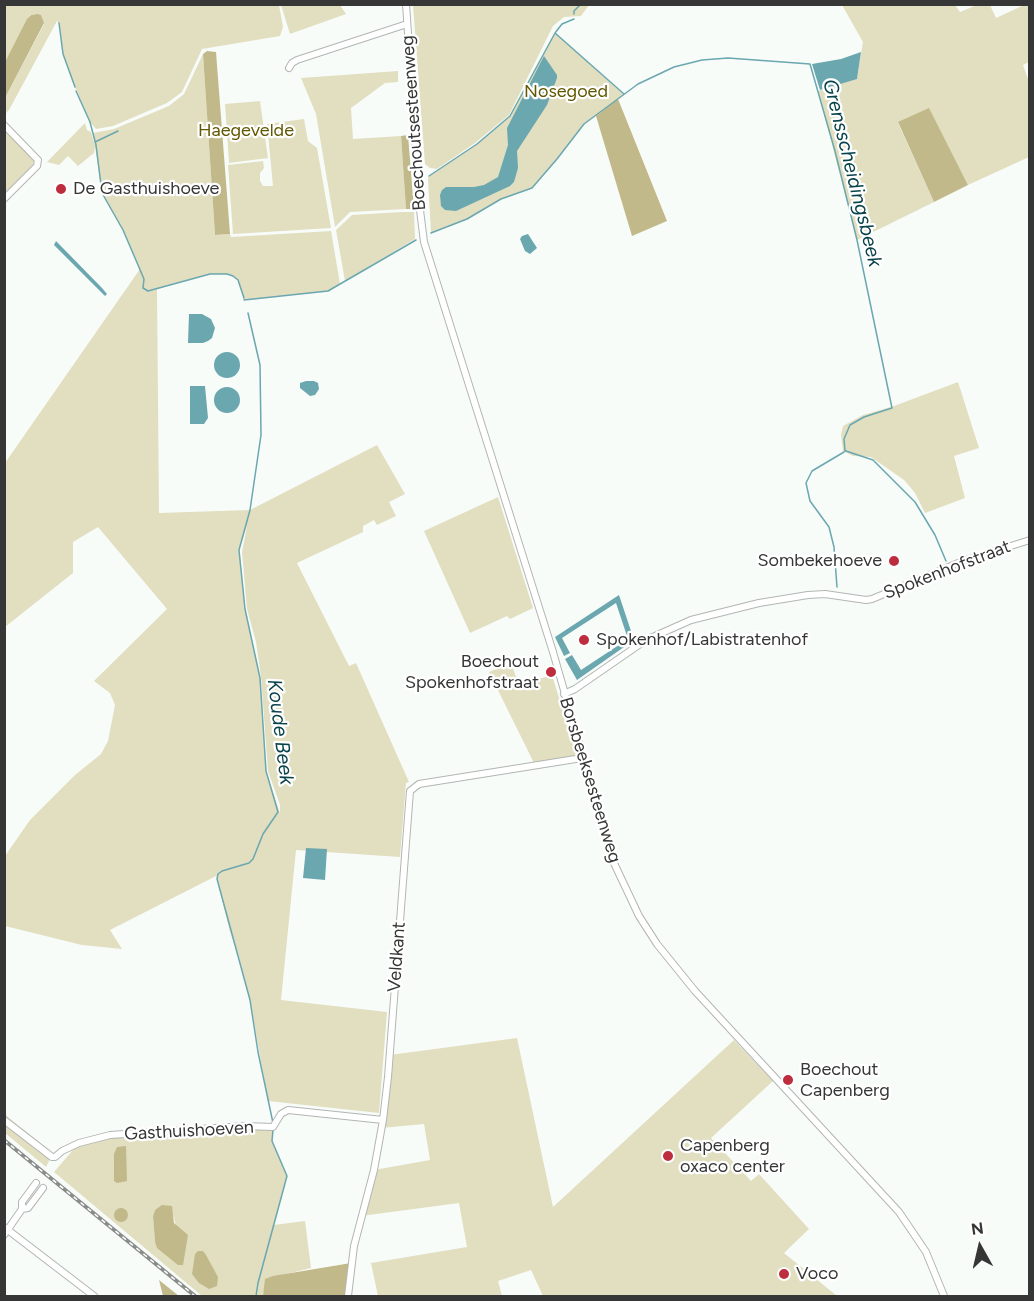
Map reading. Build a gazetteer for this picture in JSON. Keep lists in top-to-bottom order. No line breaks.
{"streets":{"street":["Boechoutsesteenweg","Spokenhofstraat","Borsbeeksesteenweg","Veldkant","Gasthuishoeven"]},"crossings":[["Boechoutsesteenweg","Borsbeeksesteenweg"],["Spokenhofstraat","Borsbeeksesteenweg"],["Borsbeeksesteenweg","Veldkant"],["Veldkant","Gasthuishoeven"]],"water":["Grensscheidingsbeek","Koude Beek"],"parks":["Nosegoed","Haegevelde"],"places":["De Gasthuishoeve","Sombekehoeve","Spokenhof/Labistratenhof","Boechout Spokenhofstraat","Boechout Capenberg","Capenberg oxaco center","Voco"],"north":"top"}
